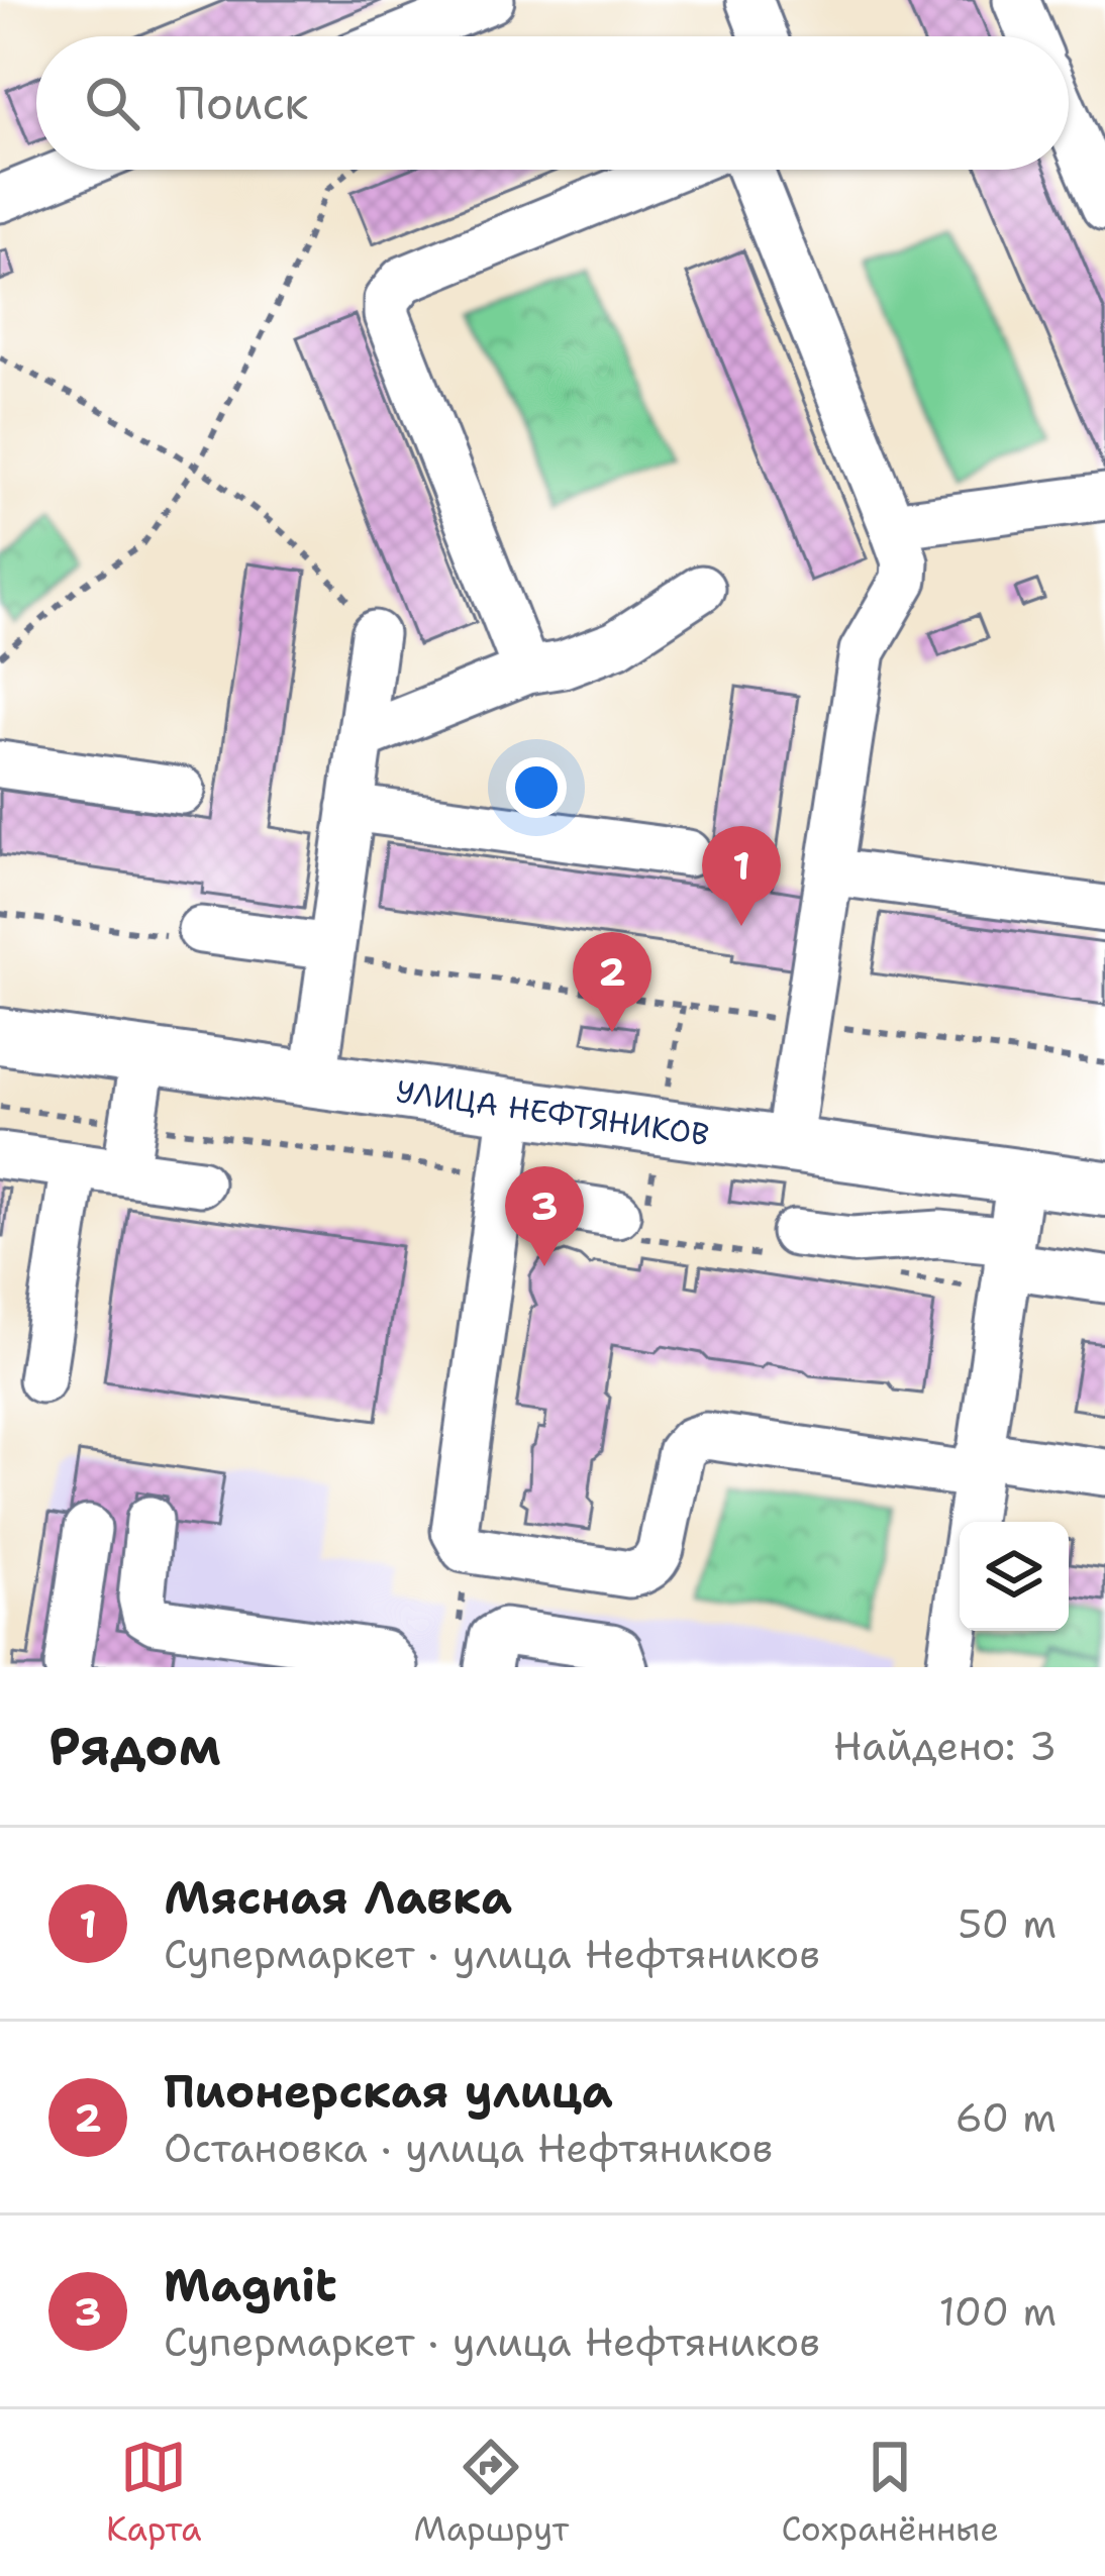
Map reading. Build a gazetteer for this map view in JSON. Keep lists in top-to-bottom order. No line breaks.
{"streets":{"main road":["УЛИЦА НЕФТЯНИКОВ"]},"page":{"search":"Поиск","pins":["1","2","3"],"heading":["Рядом","Найдено: 3"],"list":[{"mark":"1","name":"Мясная Лавка","note":"Супермаркет · улица Нефтяников","value":"50 m"},{"mark":"2","name":"Пионерская улица","note":"Остановка · улица Нефтяников","value":"60 m"},{"mark":"3","name":"Magnit","note":"Супермаркет · улица Нефтяников","value":"100 m"}],"nav":["Карта","Маршрут","Сохранённые"]}}
